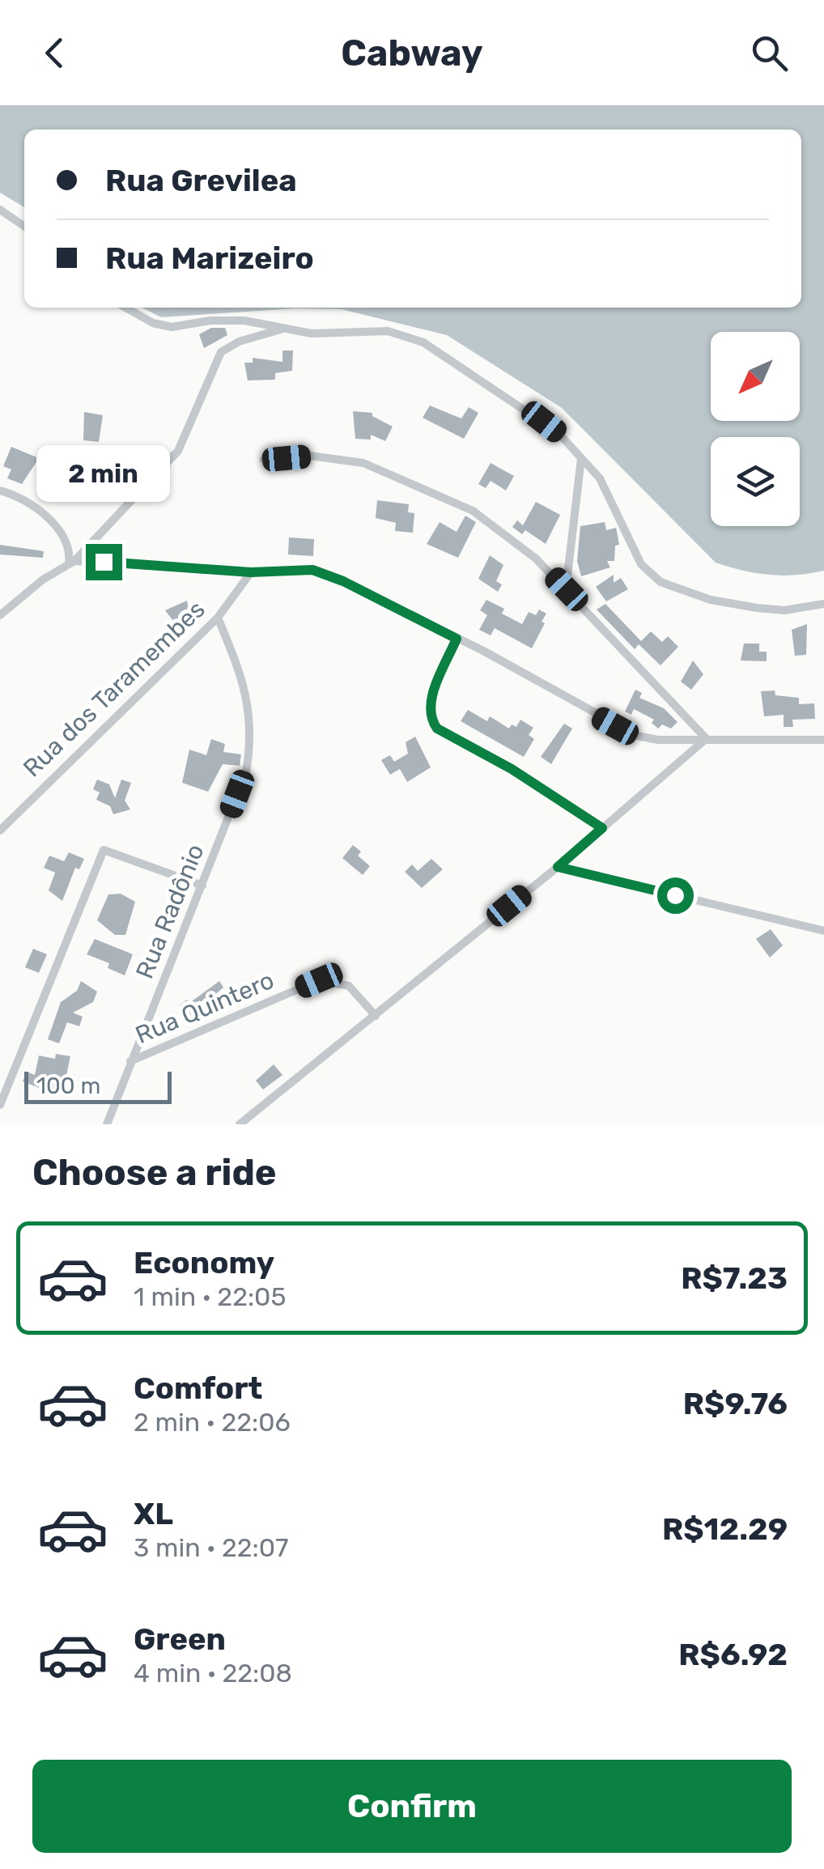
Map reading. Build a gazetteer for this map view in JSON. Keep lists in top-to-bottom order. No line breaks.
{"streets":{"street":["Rua dos Taramembes","Rua Radônio","Rua Quintero"]},"crossings":[["Rua dos Taramembes","Rua Radônio"],["Rua Radônio","Rua Quintero"]],"scale_bar":"100 m","north":"bottom left","page":{"header":"Cabway","banner":["Rua Grevilea","Rua Marizeiro"],"bubble":"2 min","scale":"100 m","heading":"Choose a ride","list":[{"name":"Economy","note":"1 min · 22:05","value":"R$7.23"},{"name":"Comfort","note":"2 min · 22:06","value":"R$9.76"},{"name":"XL","note":"3 min · 22:07","value":"R$12.29"},{"name":"Green","note":"4 min · 22:08","value":"R$6.92"}],"buttons":"Confirm"}}
